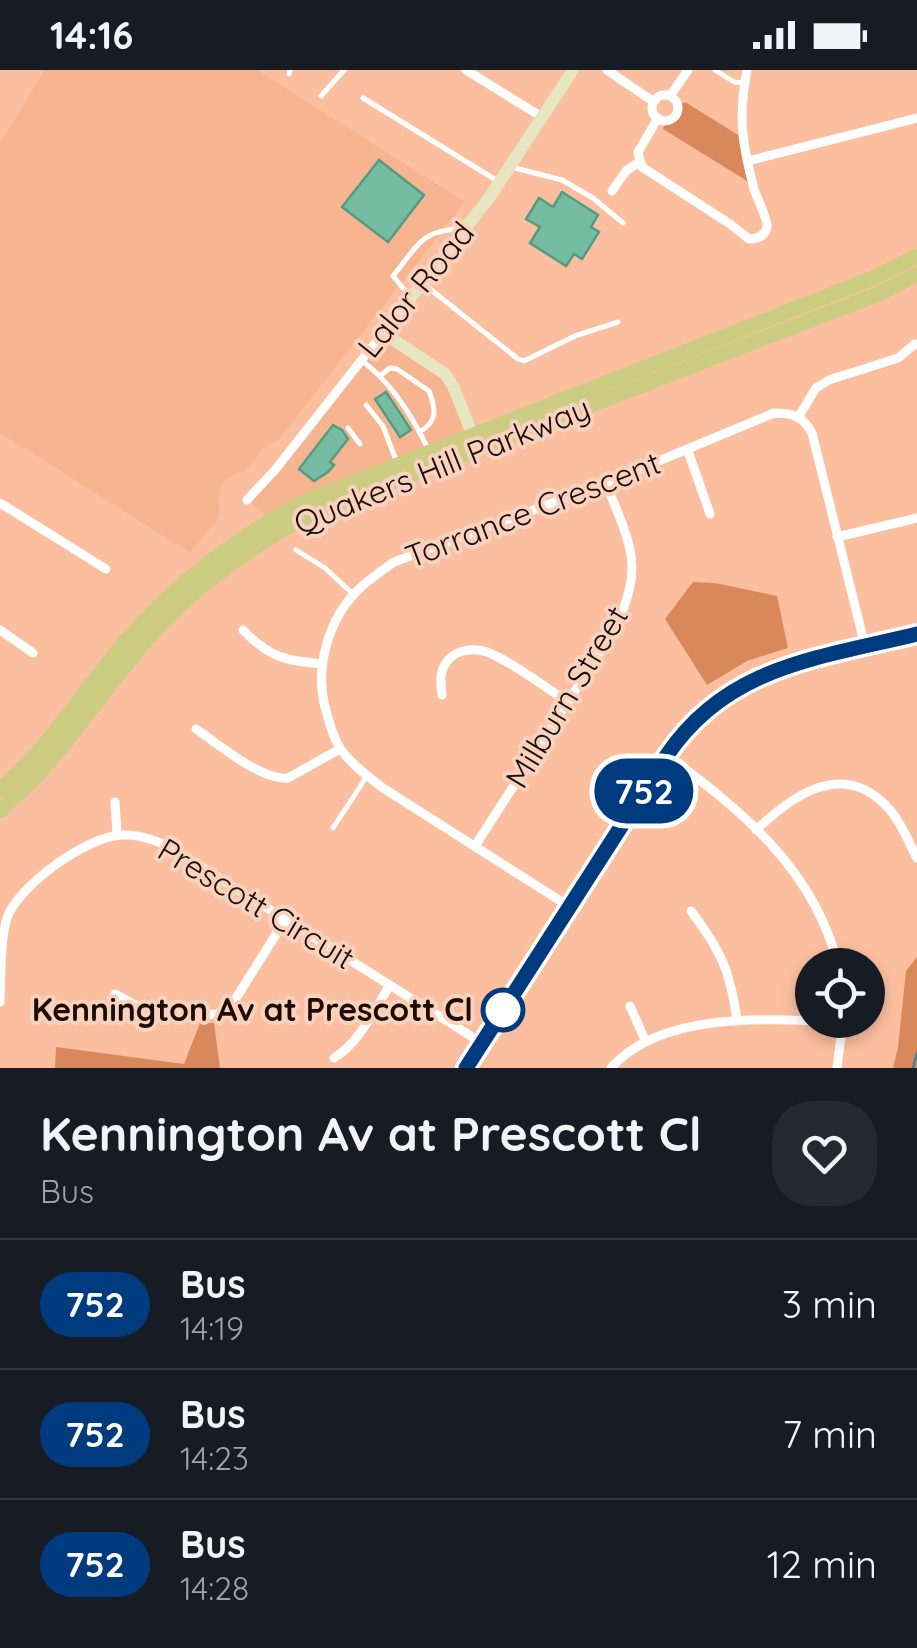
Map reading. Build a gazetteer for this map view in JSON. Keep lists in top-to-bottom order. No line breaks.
{"streets":{"main road":["Quakers Hill Parkway"],"street":["Lalor Road","Torrance Crescent","Milburn Street","Prescott Circuit"]},"crossings":[["Torrance Crescent","Milburn Street"]],"places":["Kennington Av at Prescott Cl"],"lines":["bus line 752"],"page":{"status":"14:16","on_map":"752","heading":["Kennington Av at Prescott Cl","Bus"],"list":[{"mark":"752","name":"Bus","note":"14:19","value":"3 min"},{"mark":"752","name":"Bus","note":"14:23","value":"7 min"},{"mark":"752","name":"Bus","note":"14:28","value":"12 min"}]}}
